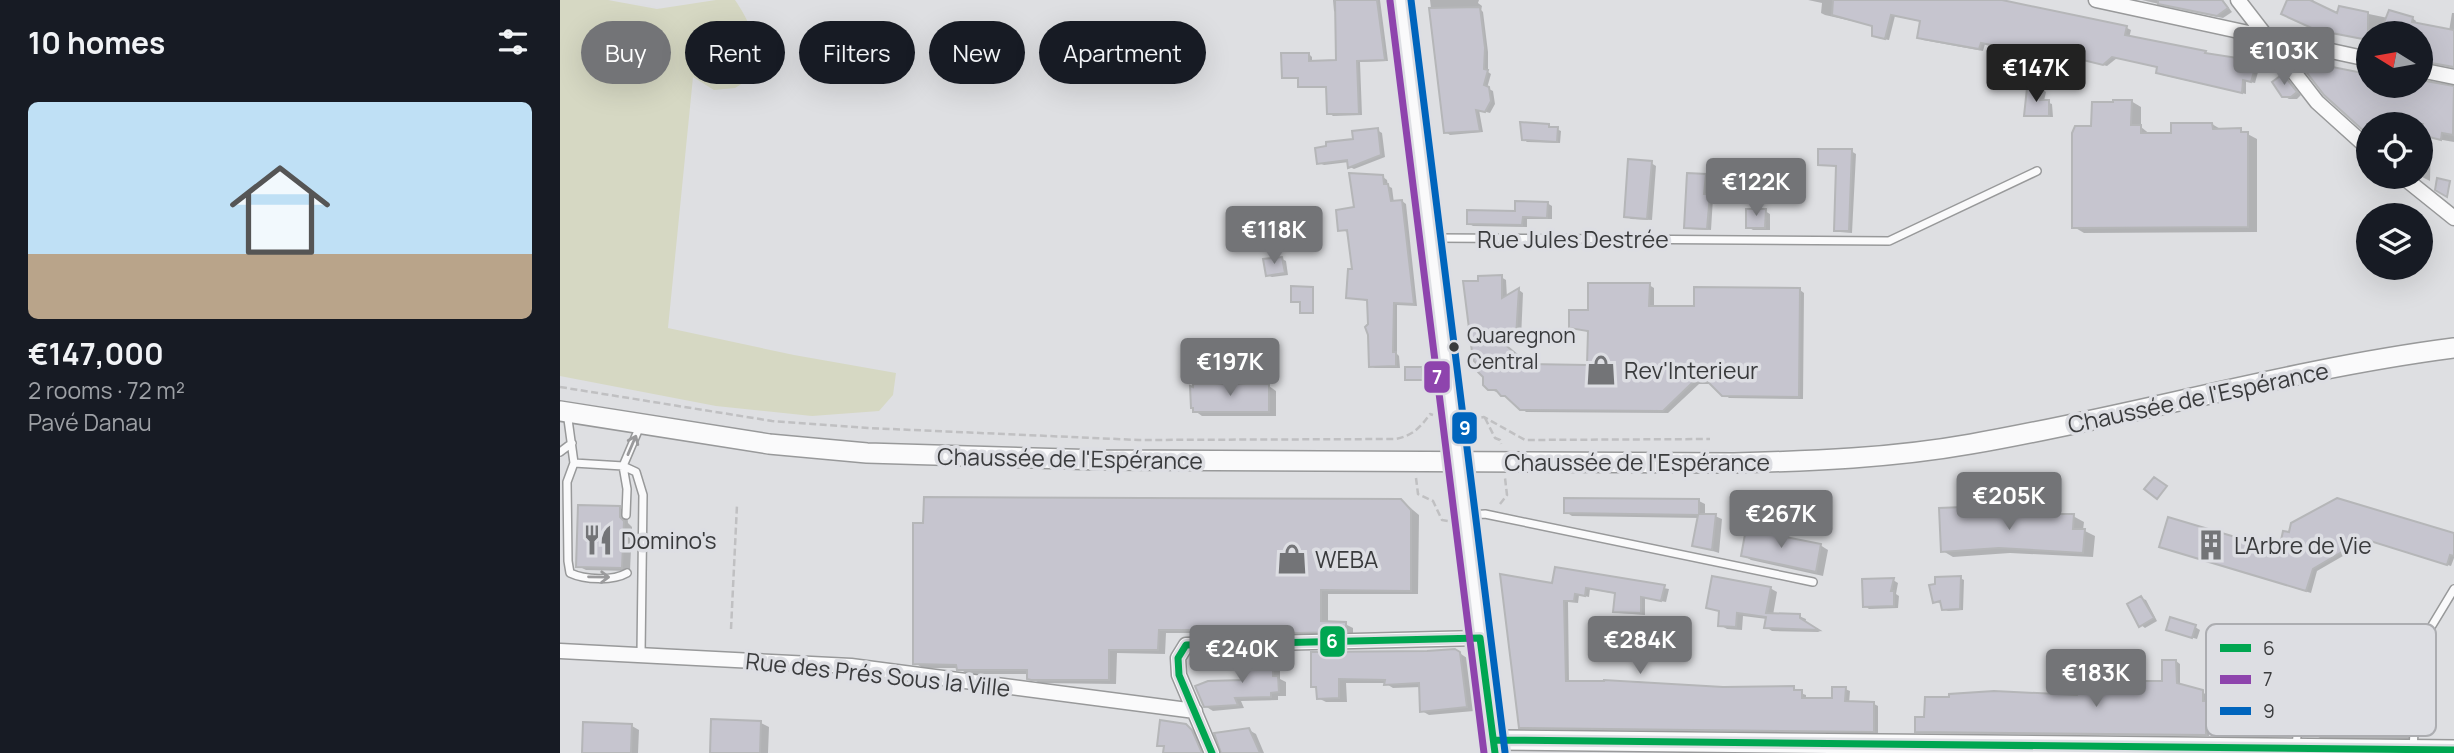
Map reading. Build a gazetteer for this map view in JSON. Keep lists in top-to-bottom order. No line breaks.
{"streets":{"main road":["Chaussée de l'Espérance"],"street":["Rue des Prés Sous la Ville"],"lane":["Rue Jules Destrée"]},"places":{"other":["Quaregnon Central"],"shop":["Rev'Interieur","WEBA"],"restaurant":["Domino's"],"building":["L'Arbre de Vie"]},"lines":["transit line 9","transit line 7","transit line 6"],"legend":["6","7","9"],"north":"left","page":{"heading":"10 homes","chip":["Buy","Rent","Filters","New","Apartment"],"price":["€103K","€147K","€122K","€118K","€197K","€205K","€267K","€284K","€240K","€183K"],"list":[{"name":"€147,000","note":"2 rooms · 72 m² · Pavé Danau"}]}}
